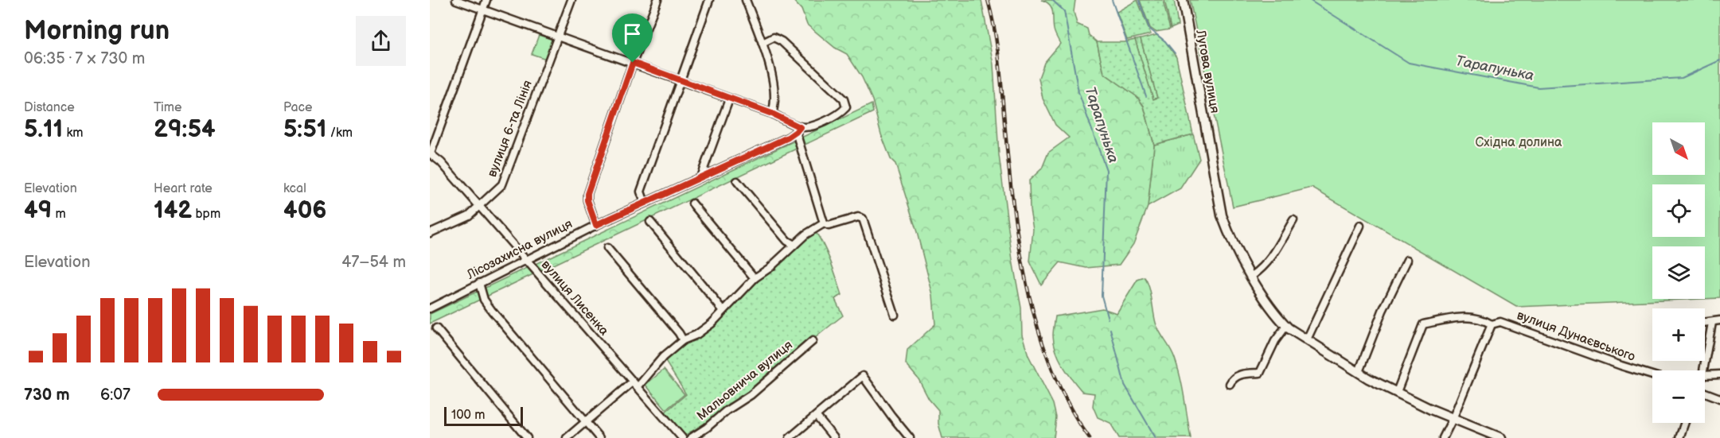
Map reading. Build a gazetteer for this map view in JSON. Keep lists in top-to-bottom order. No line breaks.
{"streets":{"street":["Лугова вулиця","вулиця 6-та Лінія","Лісозахисна вулиця","вулиця Лисенка","вулиця Дунаєвського","Мальовнича вулиця"]},"crossings":[["Лугова вулиця","вулиця Дунаєвського"],["вулиця 6-та Лінія","вулиця Лисенка"],["Лісозахисна вулиця","вулиця Лисенка"]],"water":["Тарапунька"],"parks":["Східна долина"],"scale_bar":"100 m","north":"bottom right","page":{"heading":["Morning run","06:35 · 7 × 730 m"],"stats":[["Distance","5.11 km"],["Time","29:54"],["Pace","5:51 /km"],["Elevation","49 m"],["Heart rate","142 bpm"],["kcal","406"]],"map_buttons":["+","−"],"chart":["Elevation","47–54 m"],"list":[{"name":"730 m","note":"6:07"}],"scale":"100 m"}}
